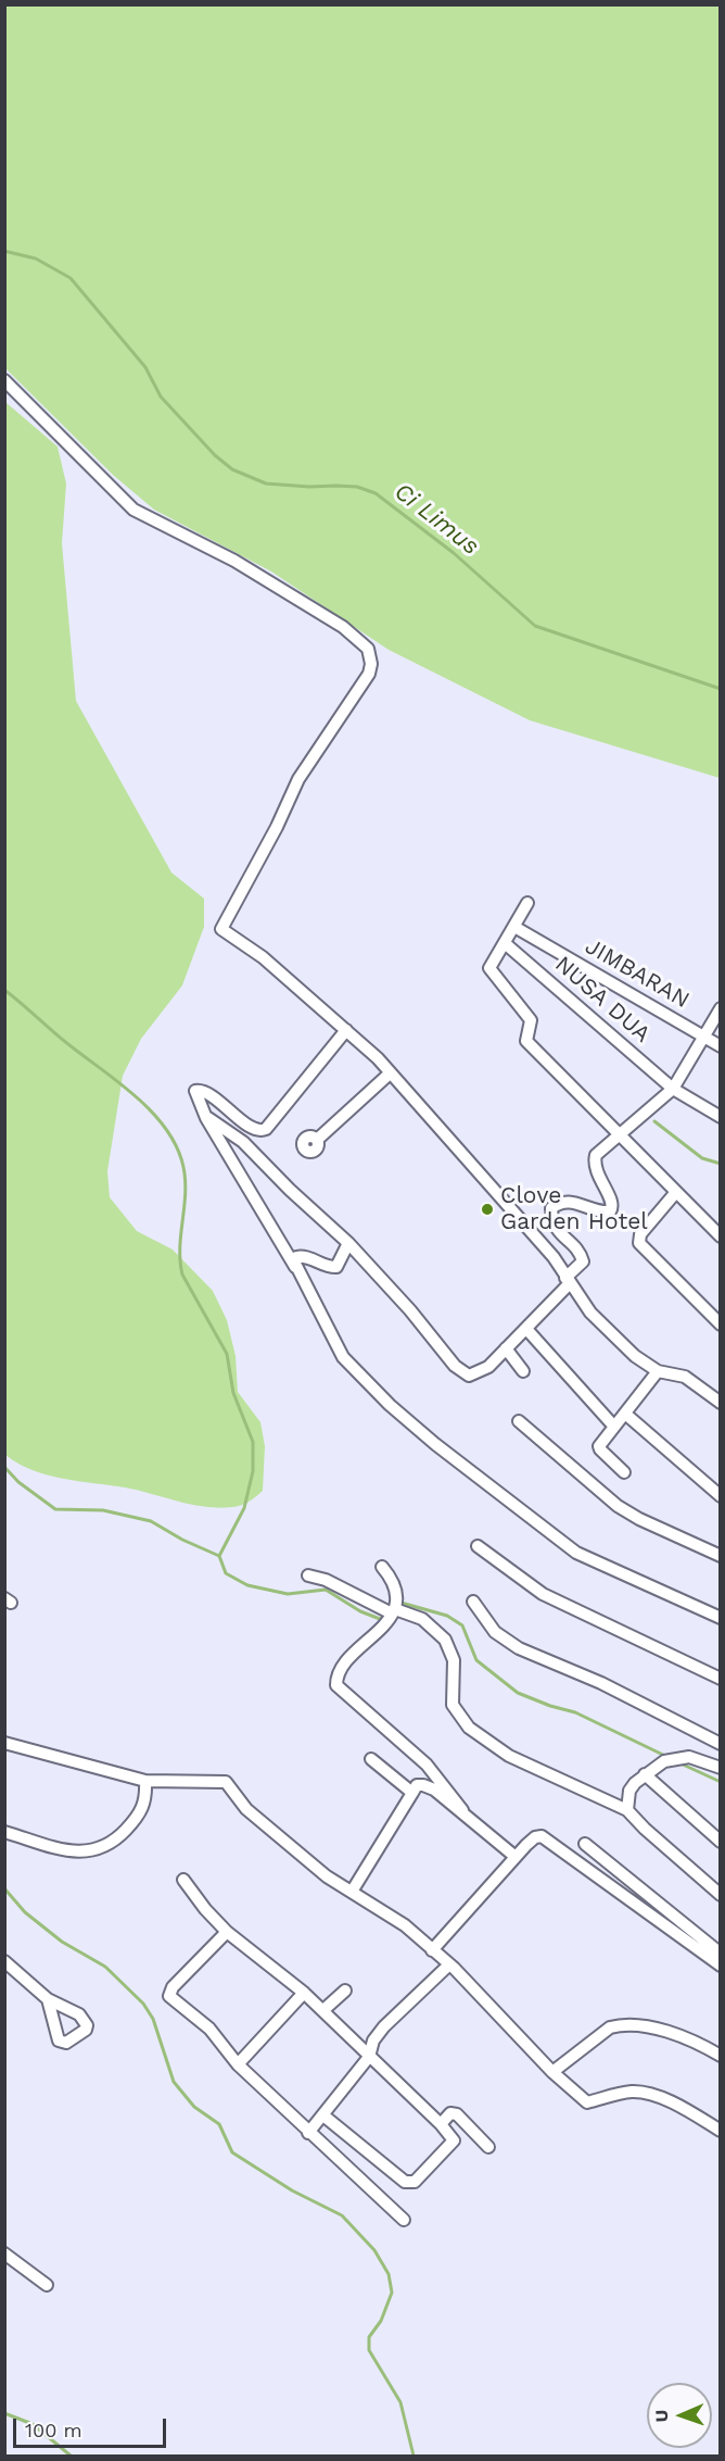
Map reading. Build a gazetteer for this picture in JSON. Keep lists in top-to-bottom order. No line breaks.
{"streets":{"street":["JIMBARAN","NUSA DUA"]},"water":["Ci Limus"],"places":["Clove Garden Hotel"],"scale_bar":"100 m","north":"left"}
